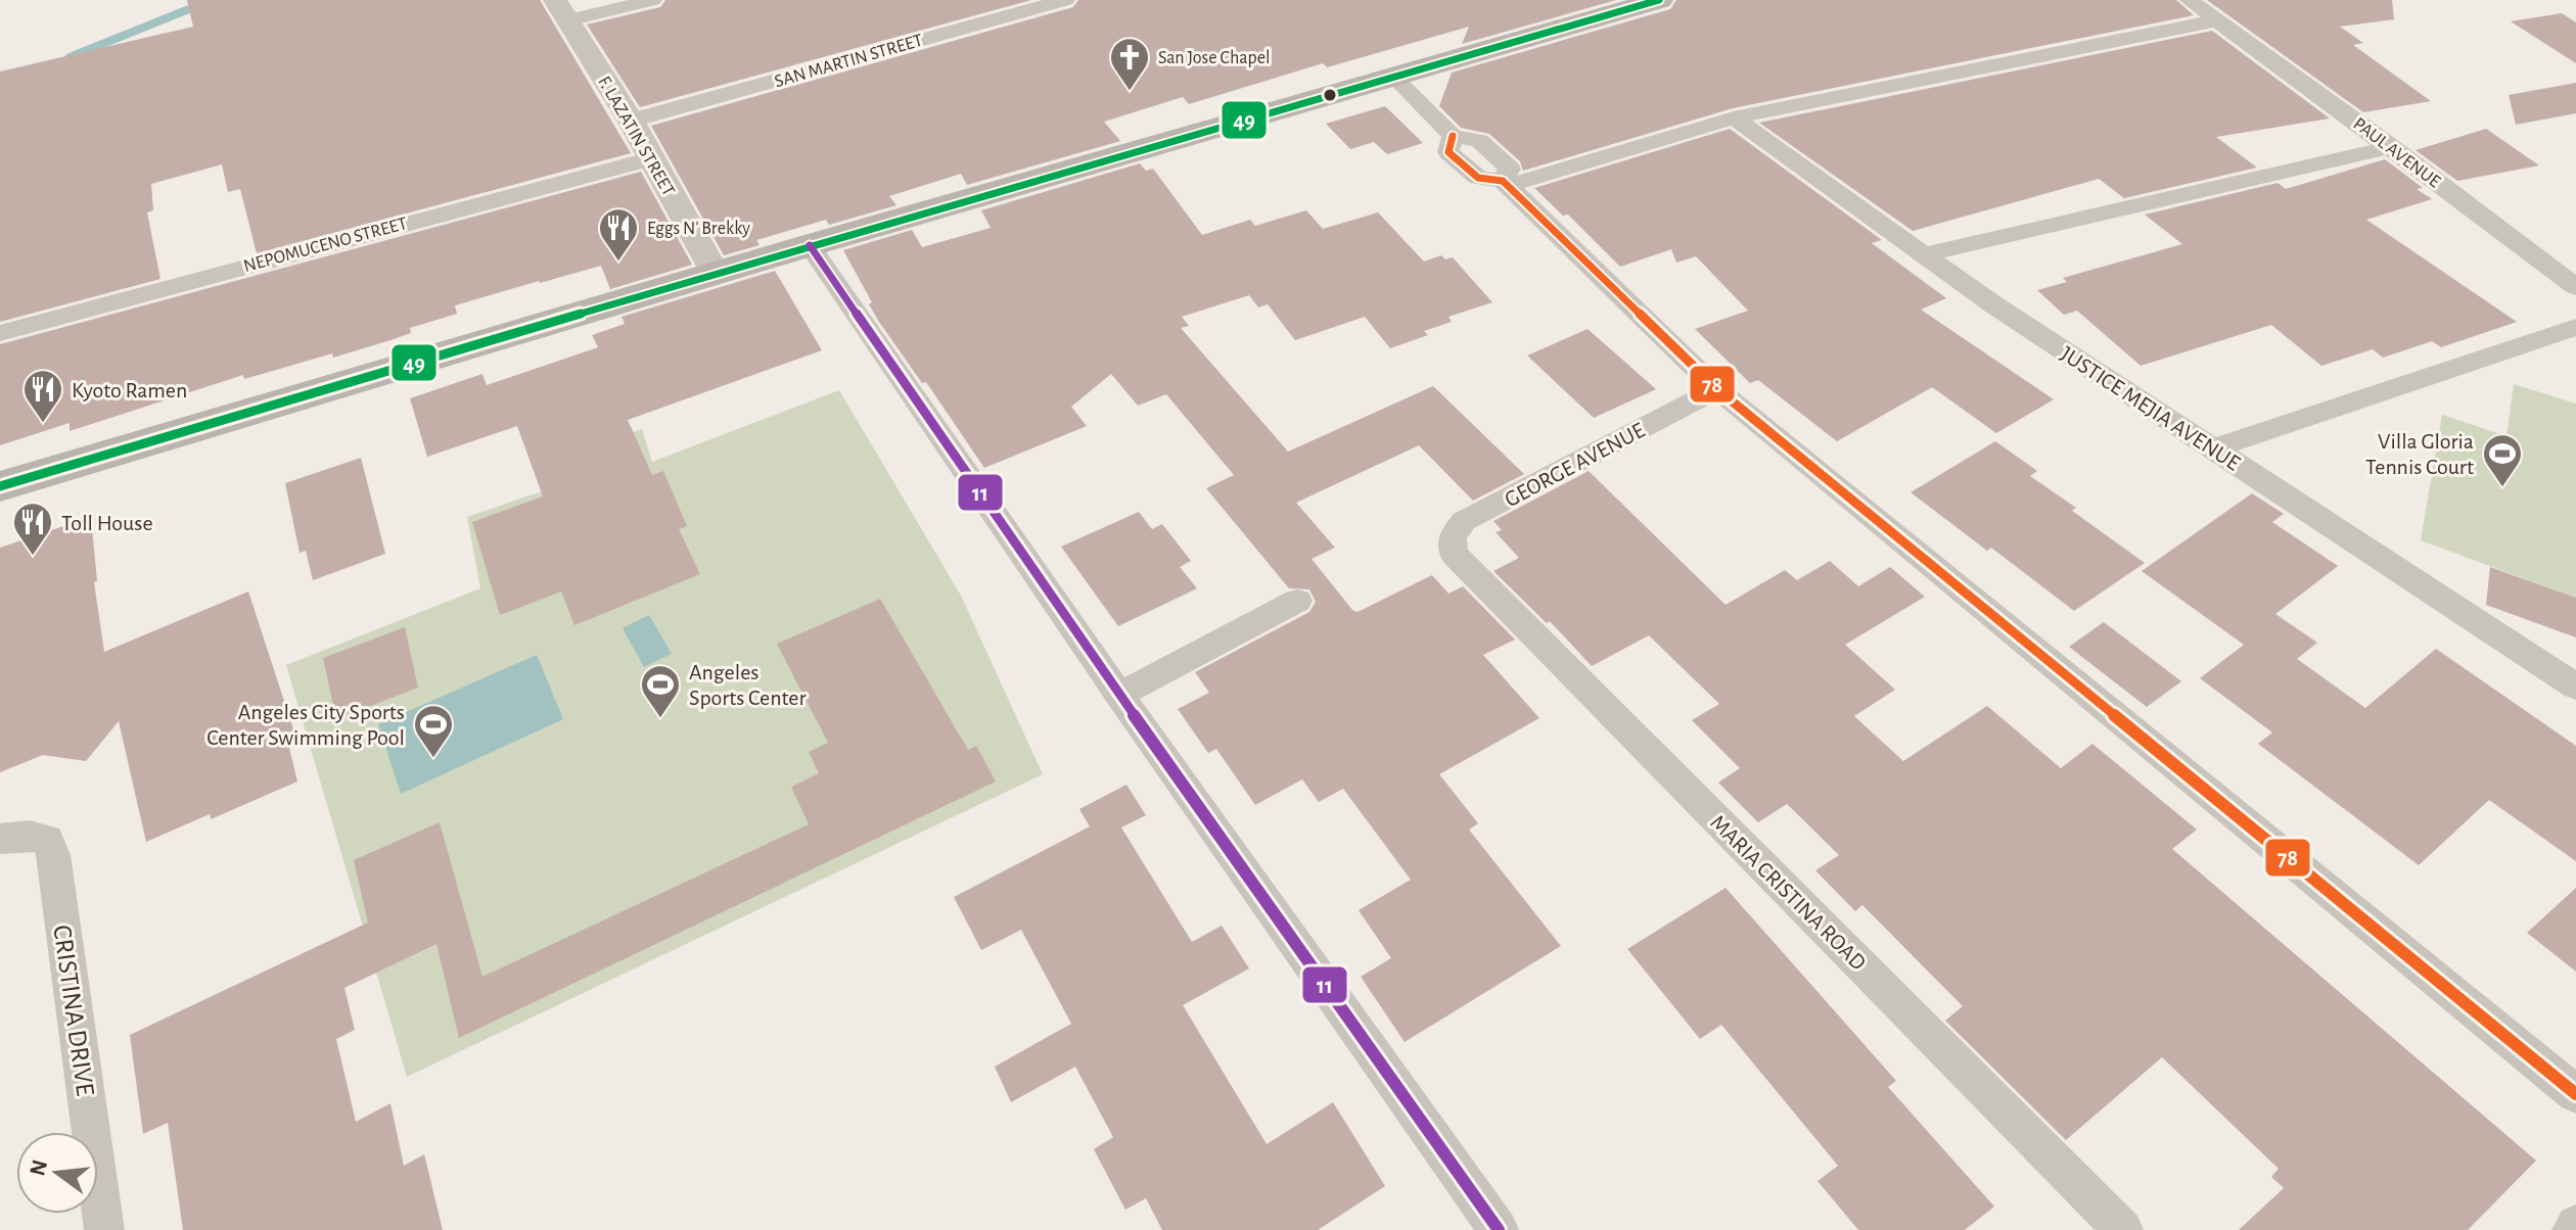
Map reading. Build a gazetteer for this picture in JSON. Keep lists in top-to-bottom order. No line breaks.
{"streets":{"street":["SAN MARTIN STREET","F. LAZATIN STREET","PAUL AVENUE","NEPOMUCENO STREET","JUSTICE MEJIA AVENUE","GEORGE AVENUE","MARIA CRISTINA ROAD","CRISTINA DRIVE"]},"crossings":[["SAN MARTIN STREET","F. LAZATIN STREET"],["F. LAZATIN STREET","NEPOMUCENO STREET"],["GEORGE AVENUE","MARIA CRISTINA ROAD"]],"places":{"church":["San Jose Chapel"],"restaurant":["Eggs N' Brekky","Kyoto Ramen","Toll House"],"sports":["Villa Gloria Tennis Court","Angeles Sports Center","Angeles City Sports Center Swimming Pool"]},"lines":["transit line 49","transit line 78","transit line 11"],"north":"left"}
